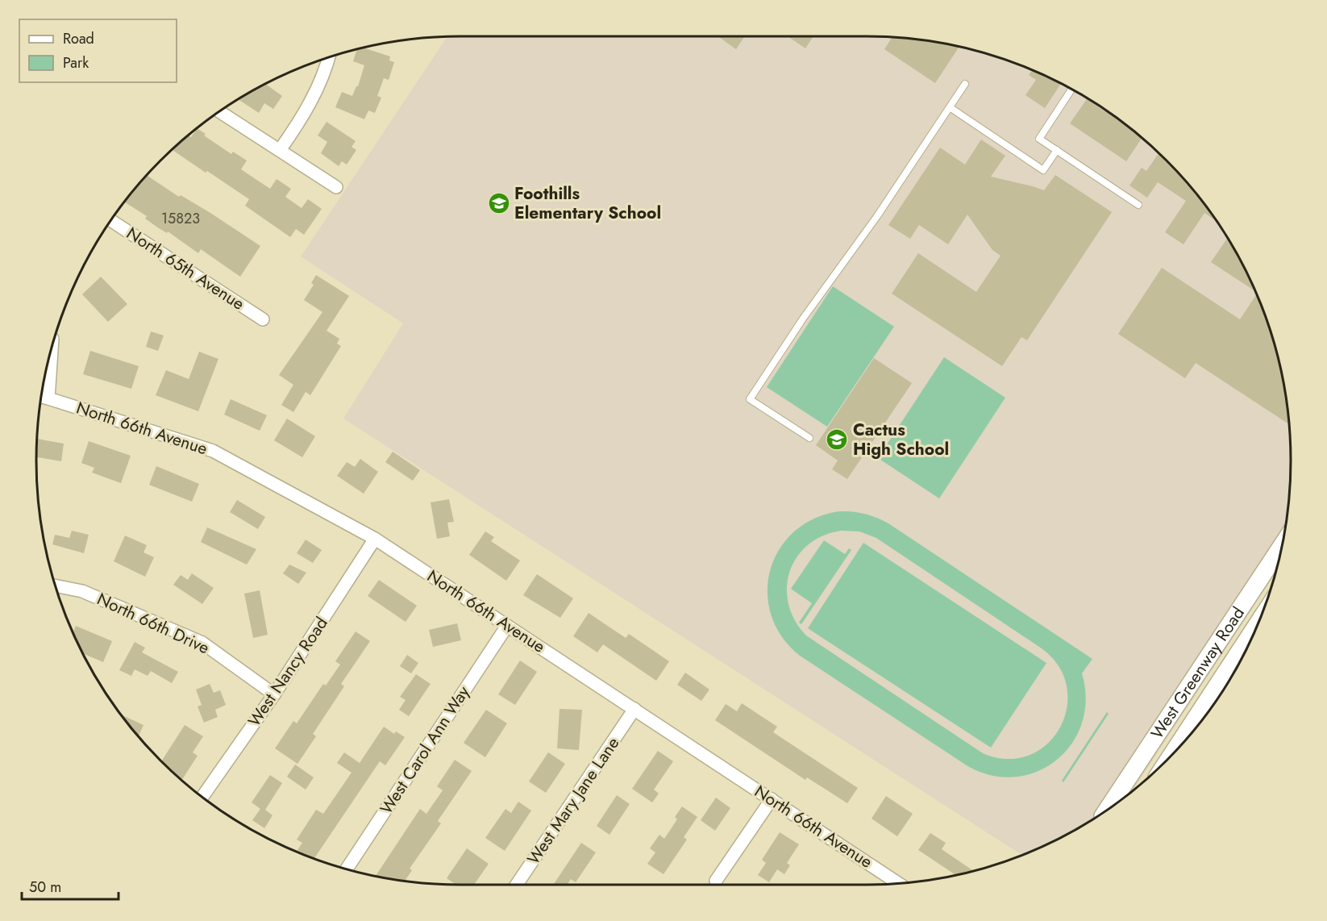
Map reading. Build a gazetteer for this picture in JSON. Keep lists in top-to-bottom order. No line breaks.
{"streets":{"main road":["West Greenway Road"],"street":["North 65th Avenue","North 66th Avenue","North 66th Drive","West Nancy Road","West Carol Ann Way","West Mary Jane Lane"]},"crossings":[["North 66th Avenue","West Nancy Road"],["North 66th Avenue","West Carol Ann Way"],["North 66th Avenue","West Mary Jane Lane"],["North 66th Drive","West Nancy Road"]],"places":{"school or university":["Foothills Elementary School","Cactus High School"]},"house_numbers":["15823"],"legend":["Road","Park"],"scale_bar":"50 m"}
